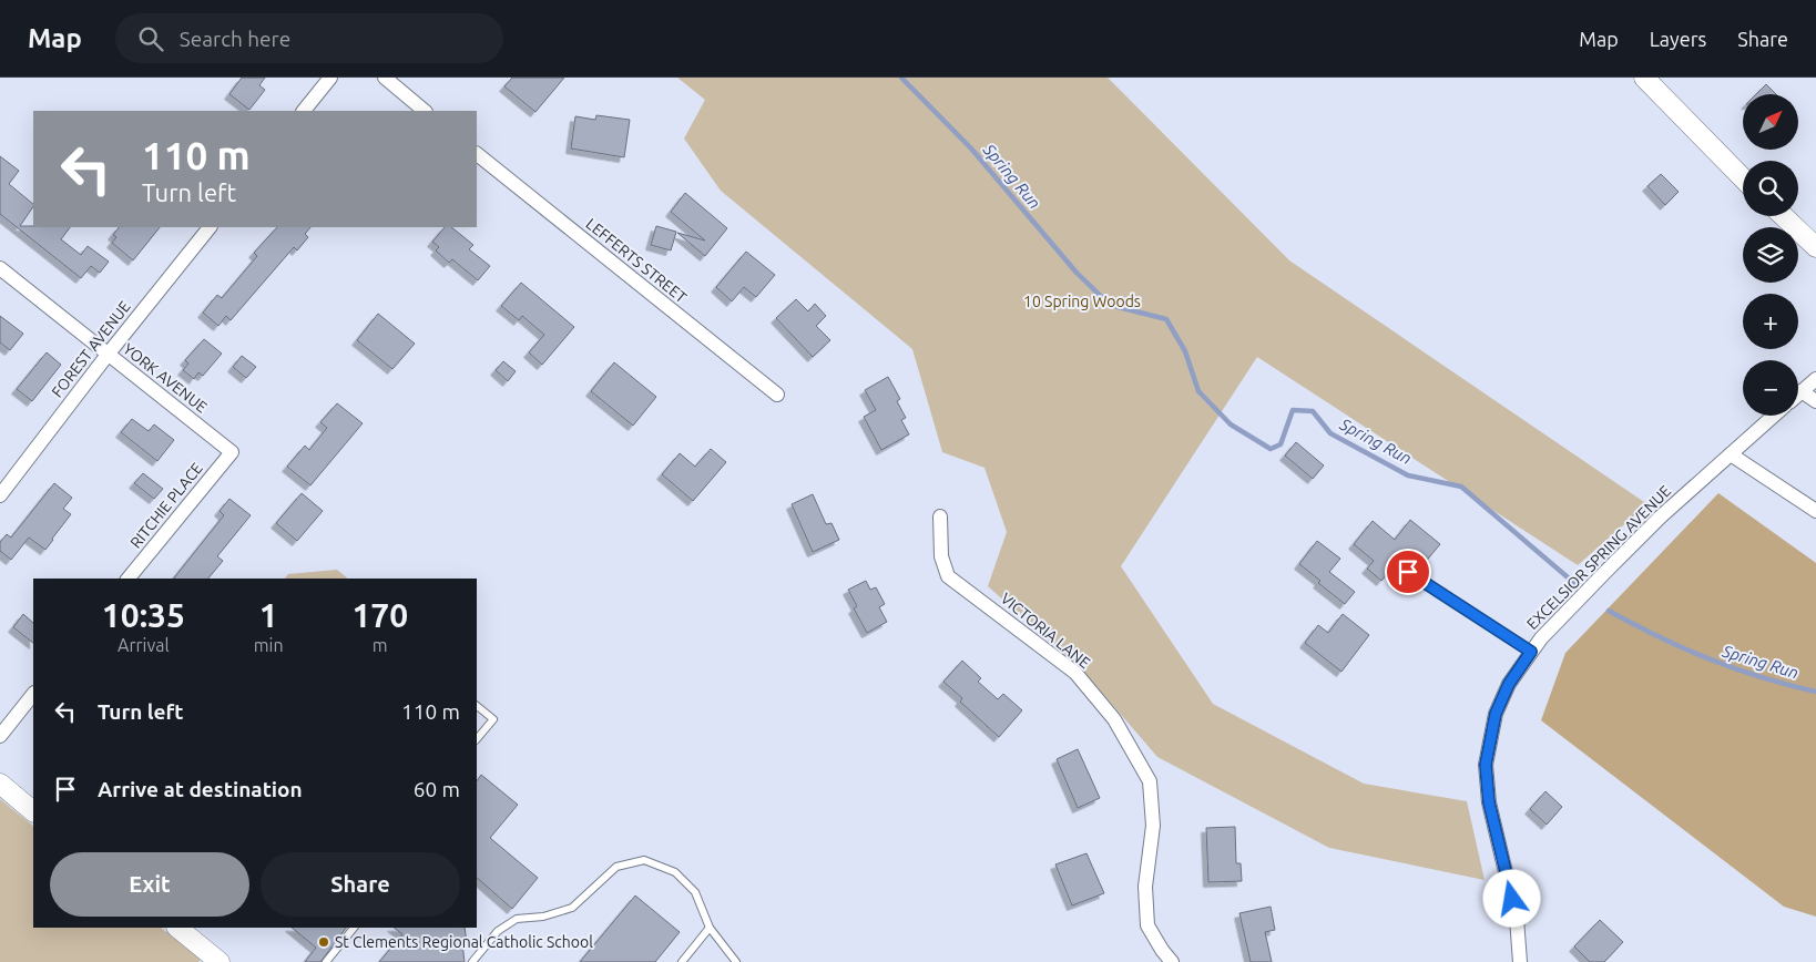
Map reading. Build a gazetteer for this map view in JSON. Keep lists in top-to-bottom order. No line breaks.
{"streets":{"street":["LEFFERTS STREET","FOREST AVENUE","YORK AVENUE","RITCHIE PLACE","EXCELSIOR SPRING AVENUE","VICTORIA LANE"]},"crossings":[["FOREST AVENUE","YORK AVENUE"],["YORK AVENUE","RITCHIE PLACE"]],"water":["Spring Run"],"parks":["10 Spring Woods"],"places":["St Clements Regional Catholic School"],"north":"top right","page":{"header":"Map","search":"Search here","nav":["Map","Layers","Share"],"map_buttons":["+","−"],"turn":["110 m","Turn left"],"eta":["10:35","Arrival","1","min","170","m"],"list":[{"name":"Turn left","value":"110 m"},{"name":"Arrive at destination","value":"60 m"}],"buttons":["Exit","Share"]}}
